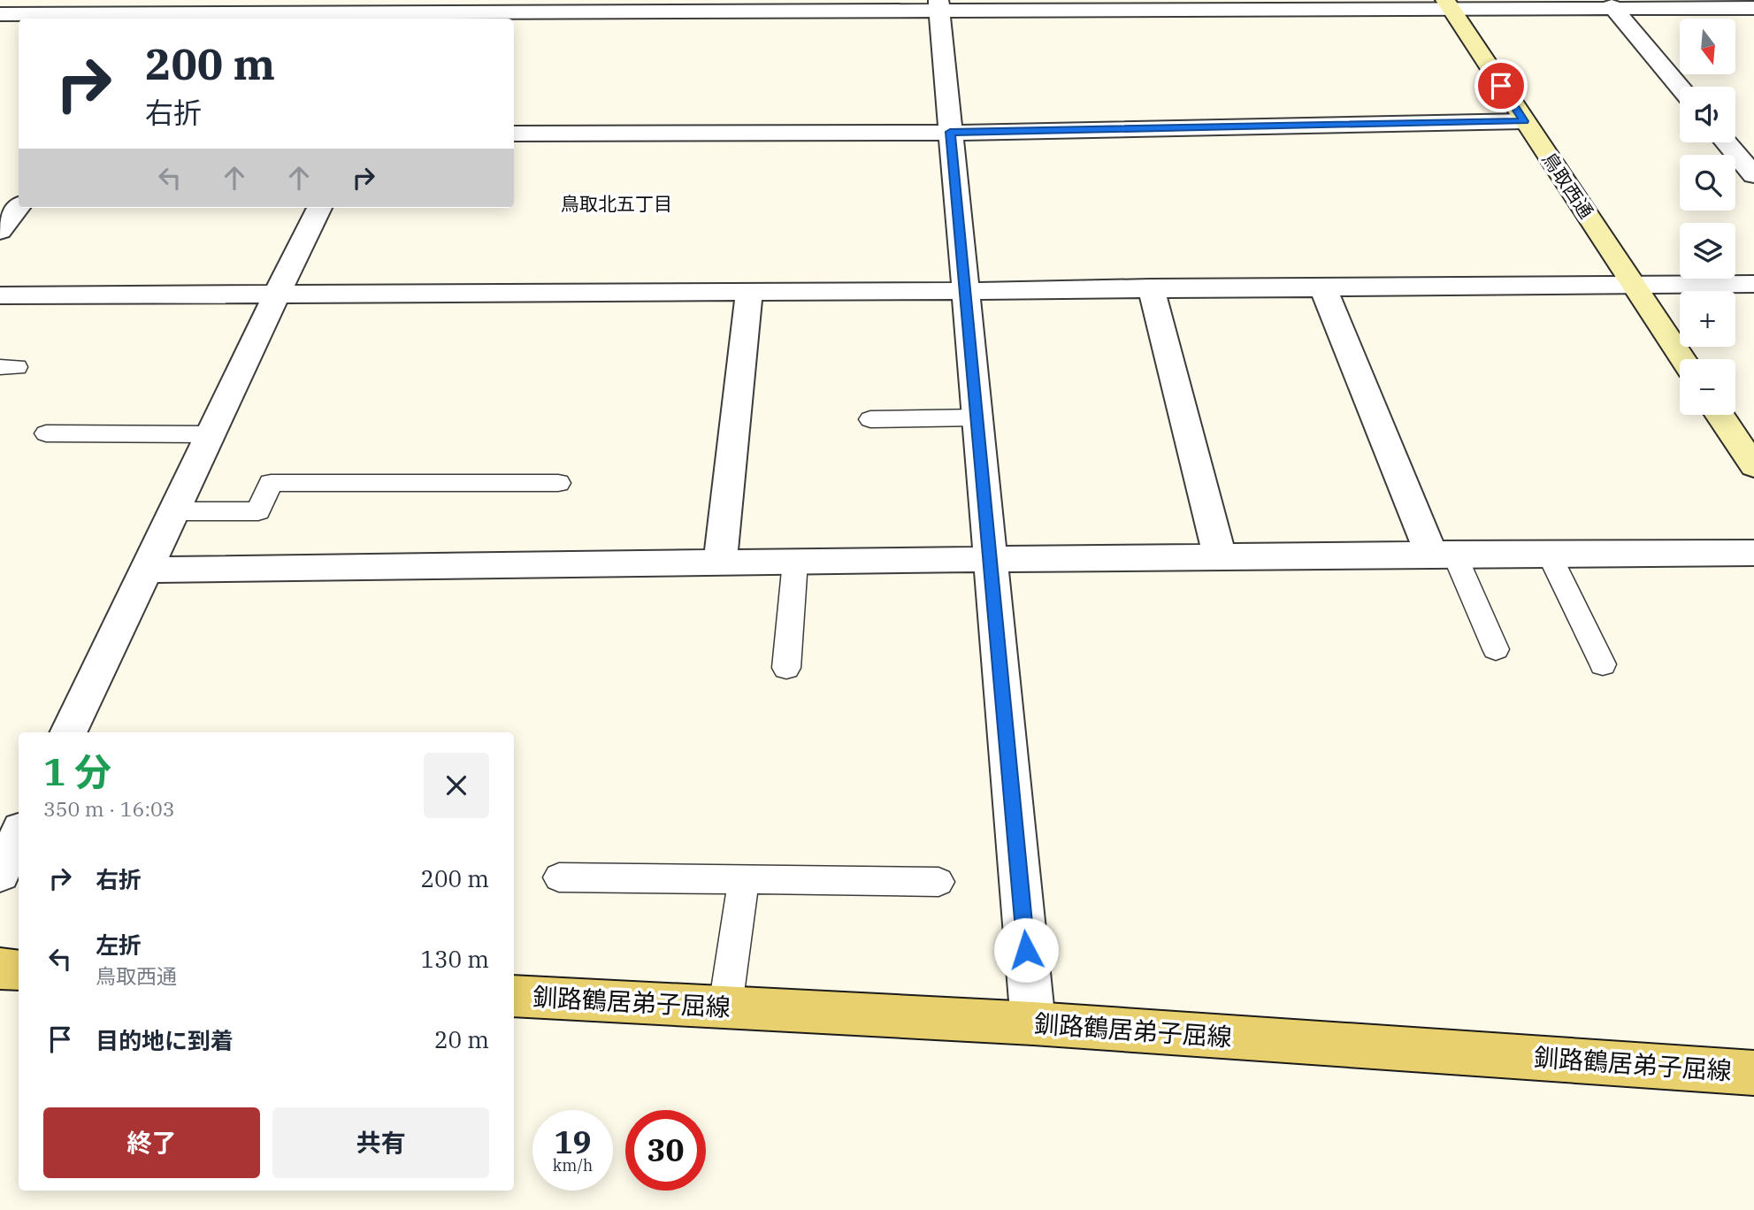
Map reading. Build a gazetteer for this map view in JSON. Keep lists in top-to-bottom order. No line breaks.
{"streets":{"main road":["釧路鶴居弟子屈線"],"street":["鳥取西通"]},"districts":["鳥取北五丁目"],"north":"bottom","page":{"map_buttons":["+","−"],"turn":["200 m","右折"],"heading":["1 分","350 m · 16:03"],"list":[{"name":"右折","value":"200 m"},{"name":"左折","note":"鳥取西通","value":"130 m"},{"name":"目的地に到着","value":"20 m"}],"buttons":["終了","共有"],"speed":"19 km/h","limit":"30"}}
